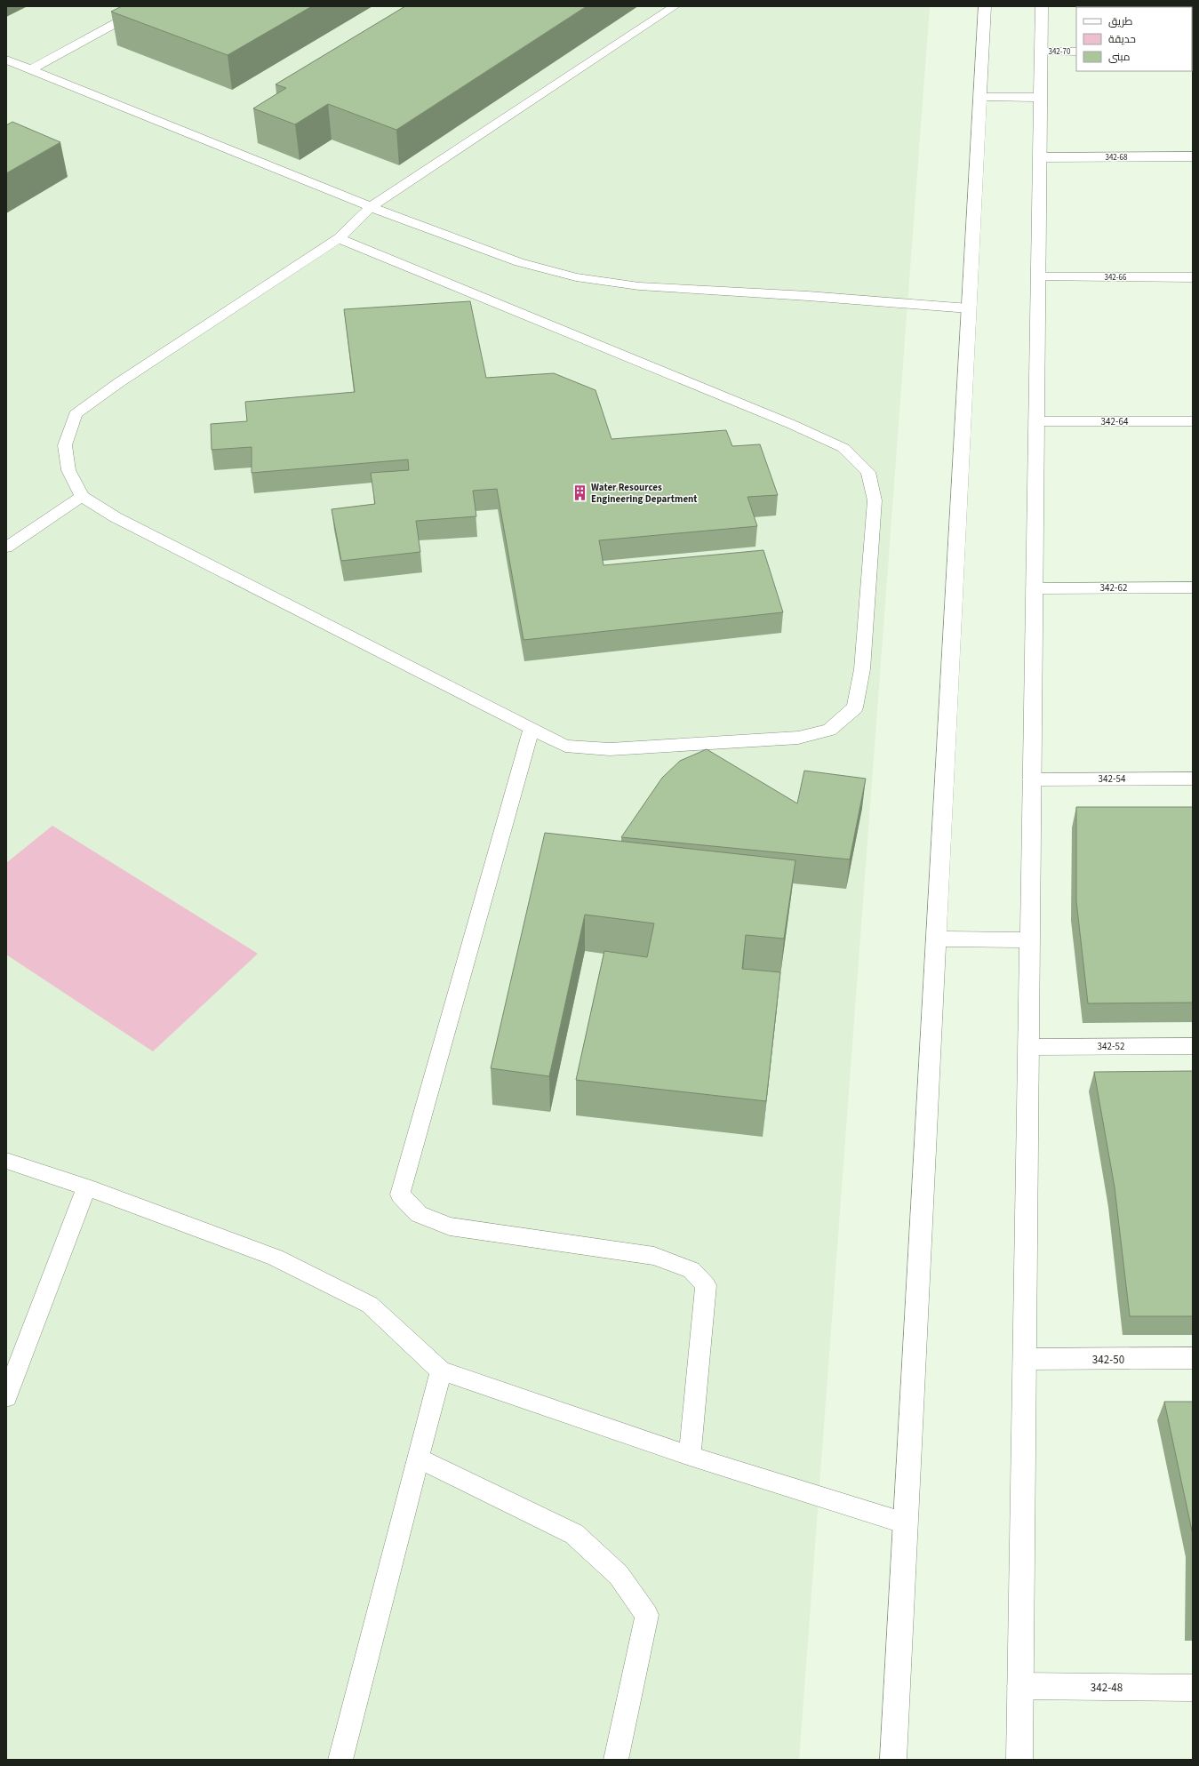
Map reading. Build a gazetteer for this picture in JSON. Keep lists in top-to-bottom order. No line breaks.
{"streets":{"main road":["342-70","342-68","342-66","342-64","342-62","342-54","342-52","342-50","342-48"]},"places":{"building":["Water Resources Engineering Department"]},"legend":["طريق","حديقة","مبنى"]}
